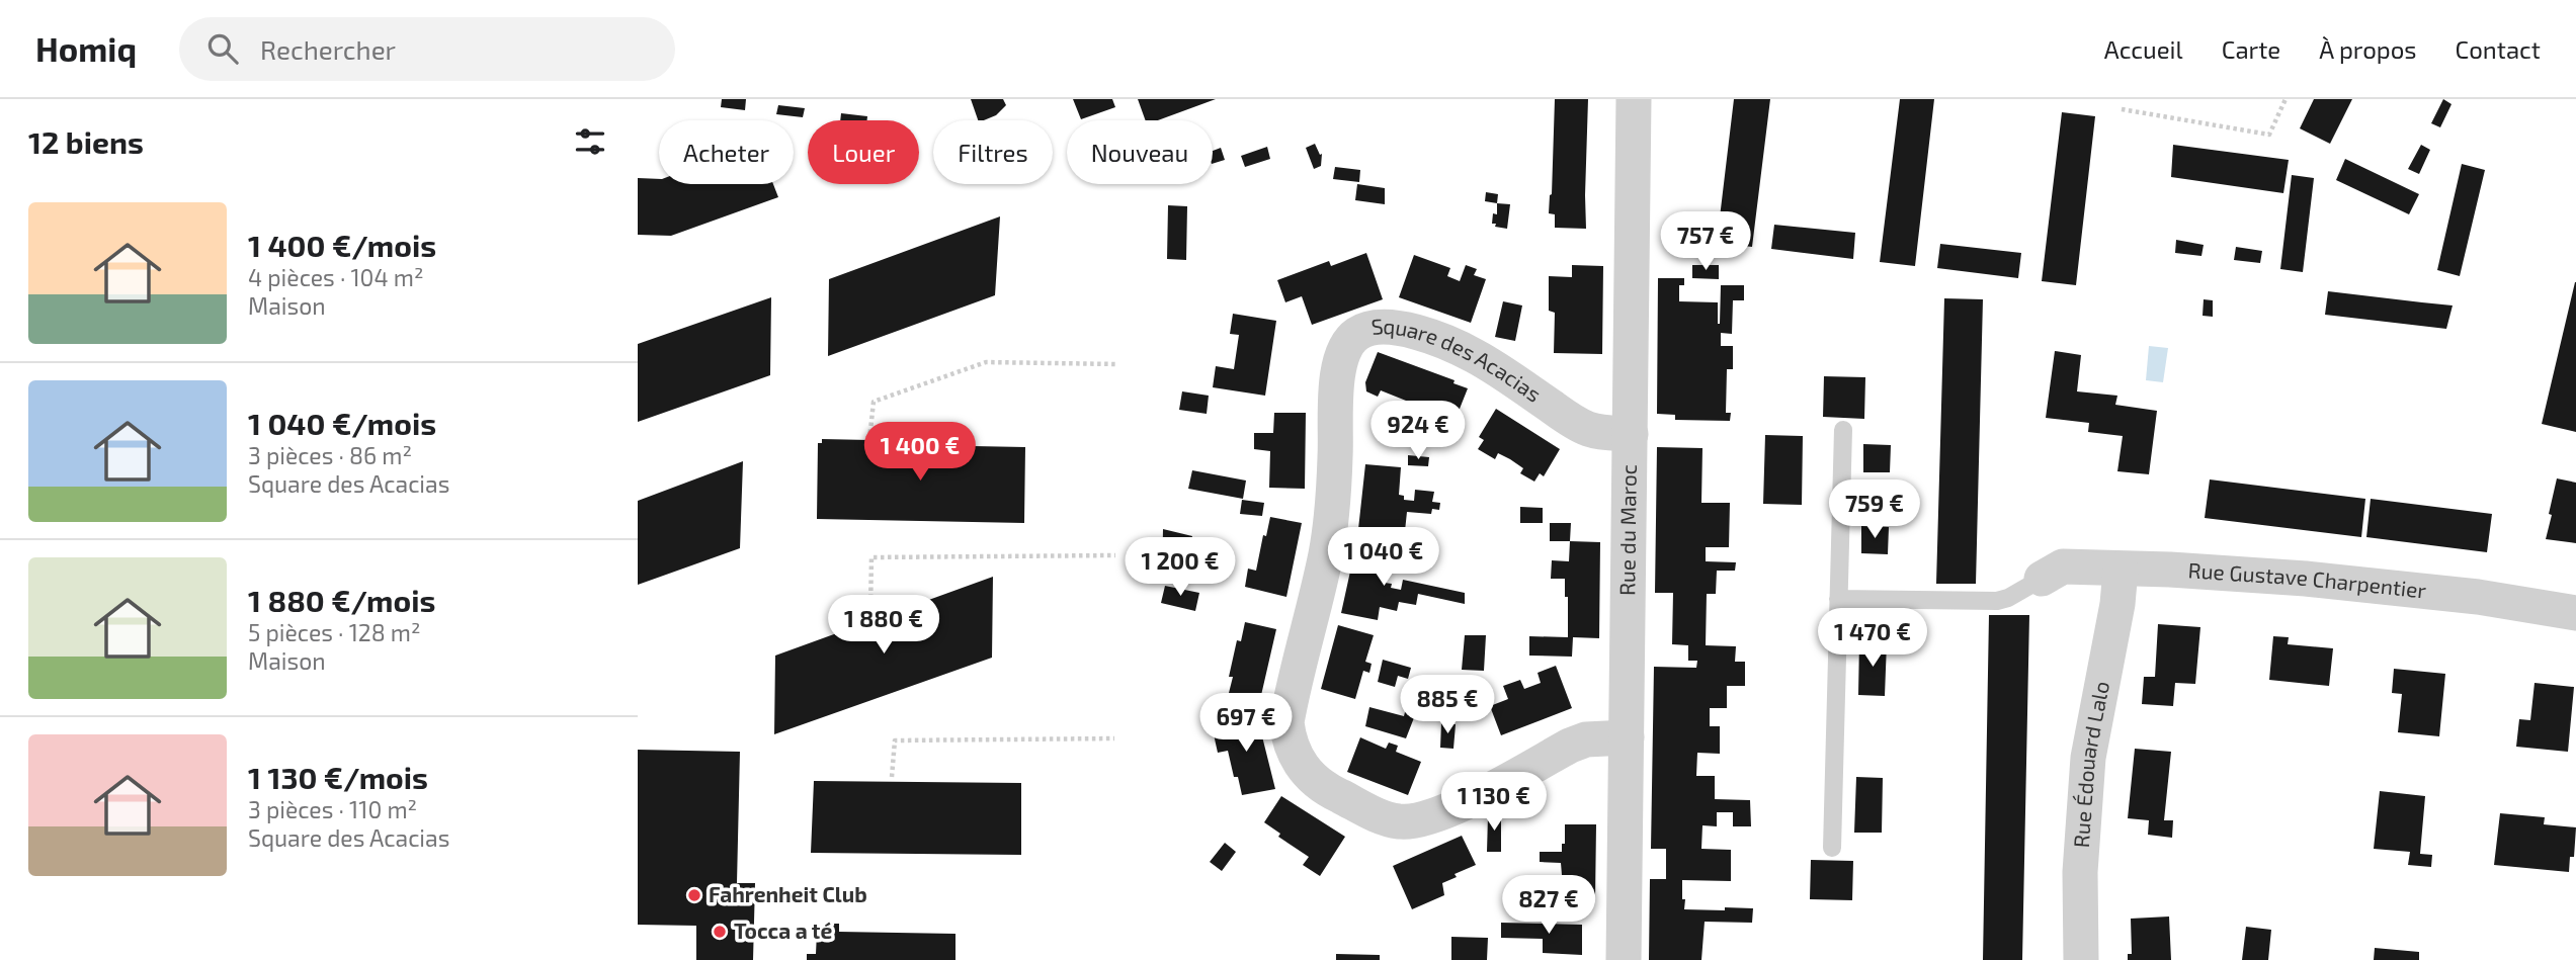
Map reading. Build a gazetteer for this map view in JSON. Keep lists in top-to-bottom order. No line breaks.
{"streets":{"street":["Square des Acacias","Rue du Maroc","Rue Gustave Charpentier","Rue Édouard Lalo"]},"crossings":[["Square des Acacias","Rue du Maroc"],["Rue Gustave Charpentier","Rue Édouard Lalo"]],"places":["Fahrenheit Club","Tocca a té"],"page":{"header":"Homiq","search":"Rechercher","nav":["Accueil","Carte","À propos","Contact"],"heading":"12 biens","chip":["Acheter","Louer","Filtres","Nouveau"],"list":[{"name":"1 400 €/mois","note":"4 pièces · 104 m² · Maison"},{"name":"1 040 €/mois","note":"3 pièces · 86 m² · Square des Acacias"},{"name":"1 880 €/mois","note":"5 pièces · 128 m² · Maison"},{"name":"1 130 €/mois","note":"3 pièces · 110 m² · Square des Acacias"}],"price":["757 €","924 €","1 400 €","759 €","1 040 €","1 200 €","1 880 €","1 470 €","885 €","697 €","1 130 €","827 €"]}}
